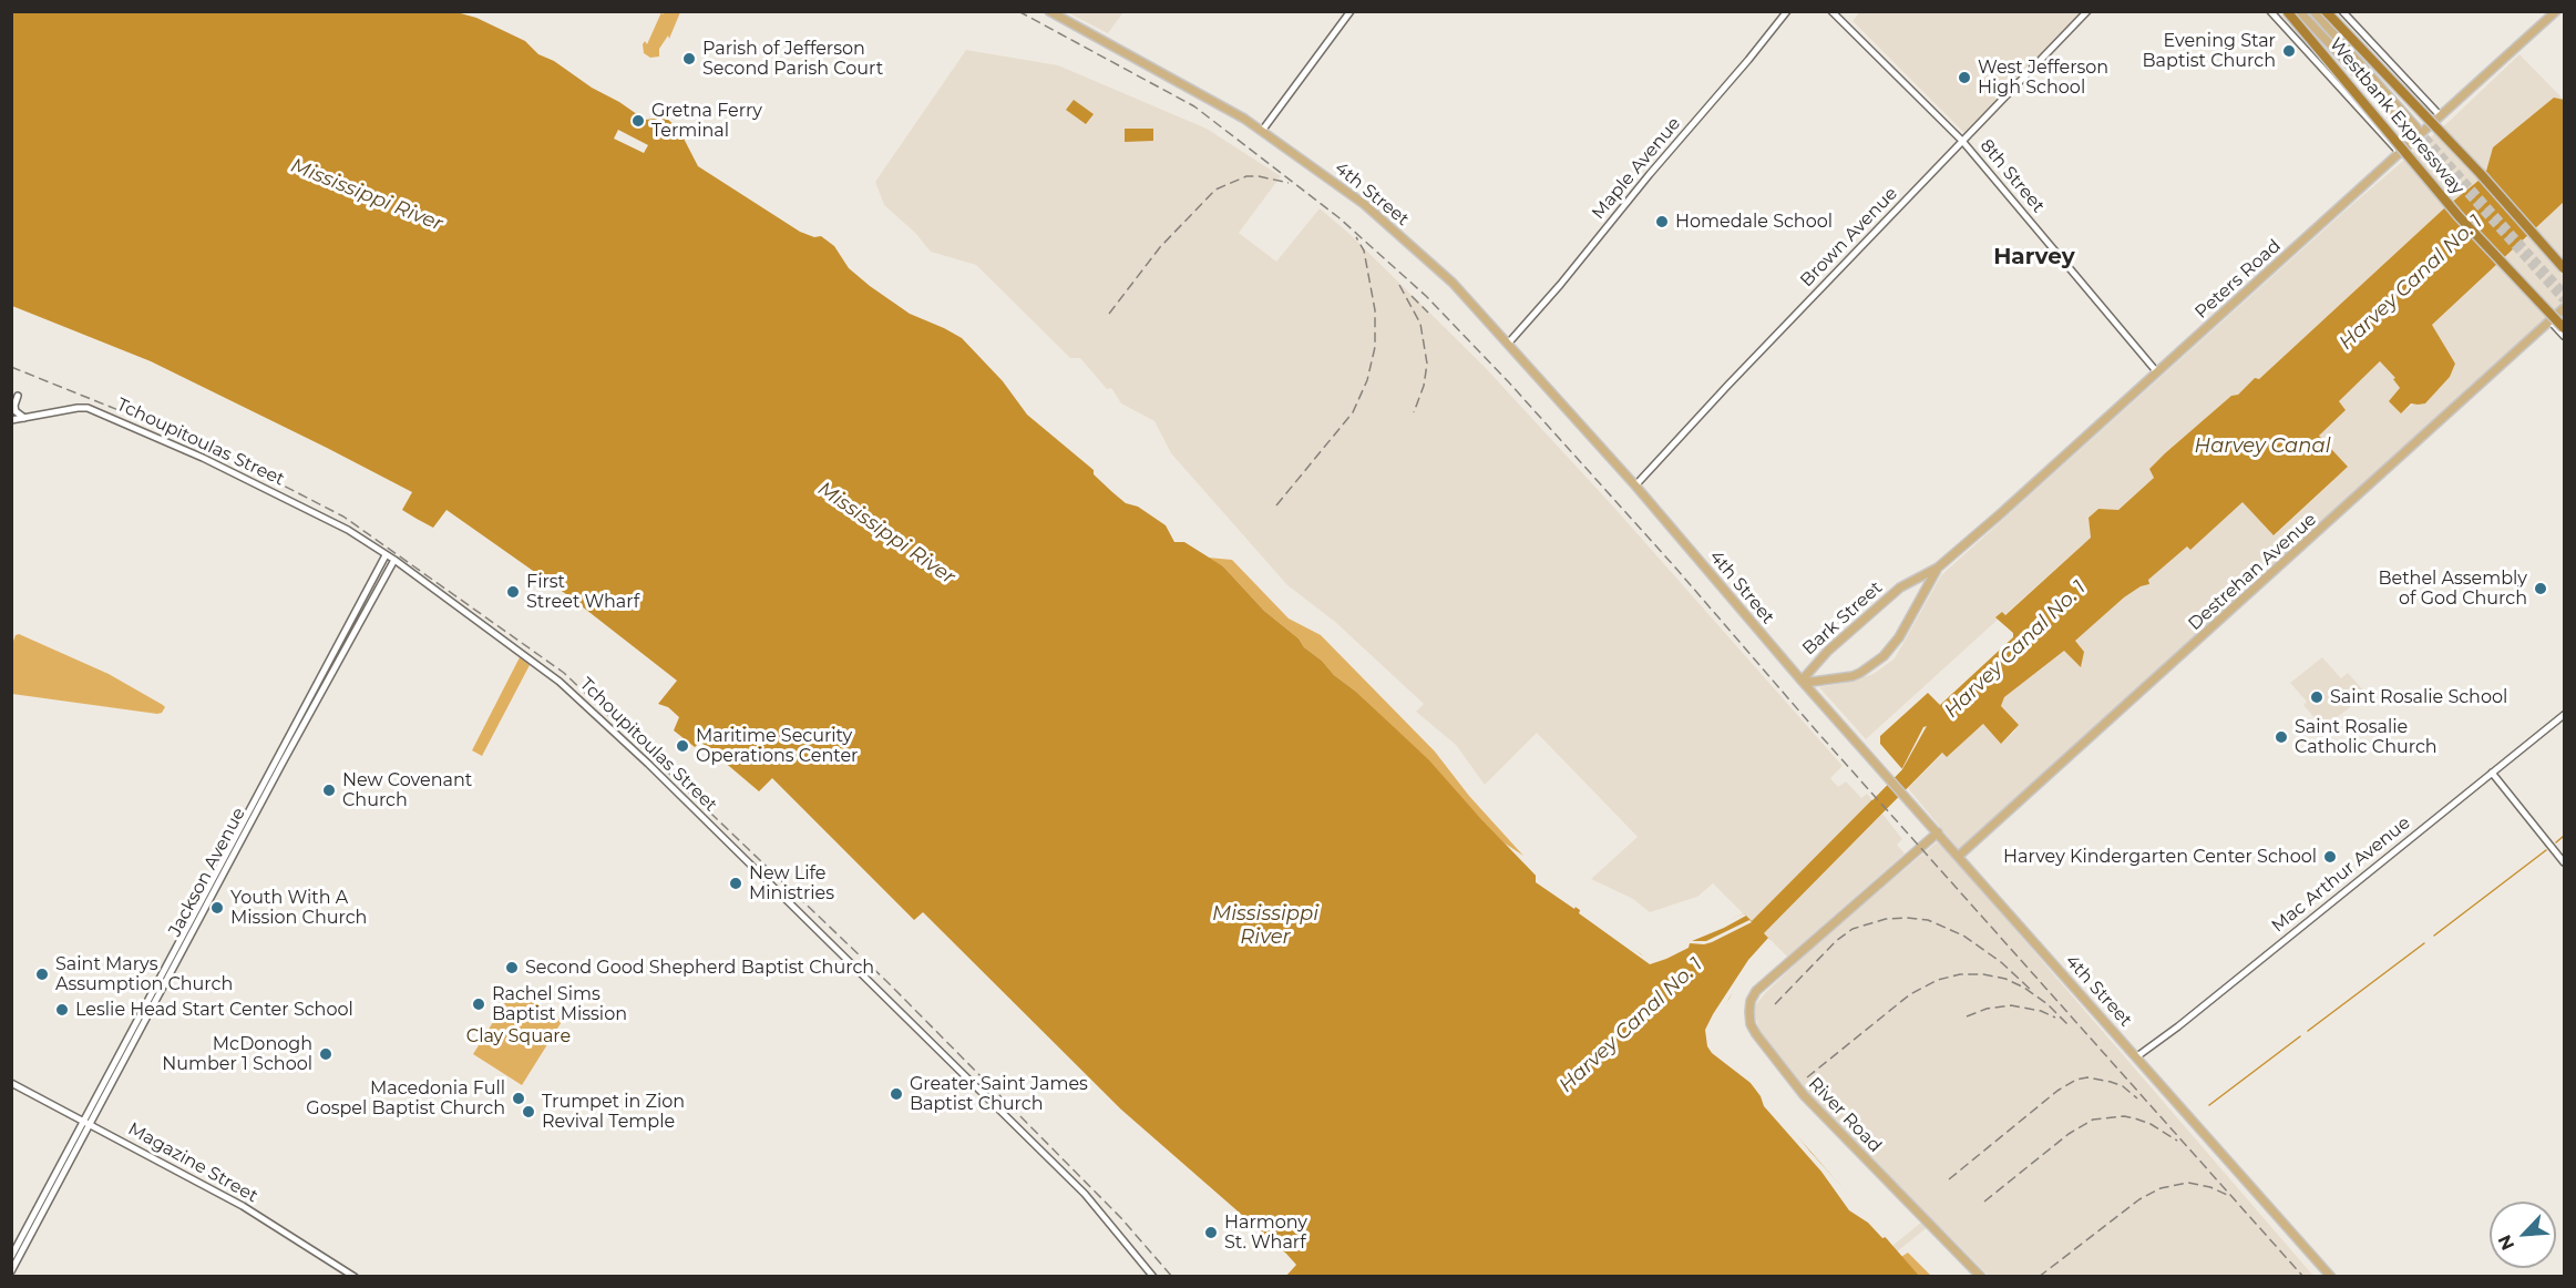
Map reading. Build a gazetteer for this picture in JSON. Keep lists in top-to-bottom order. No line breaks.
{"streets":{"highway":["Westbank Expressway"],"main road":["4th Street","Peters Road","Destrehan Avenue","Bark Street","River Road"],"street":["Maple Avenue","8th Street","Brown Avenue","Tchoupitoulas Street","Jackson Avenue","Mac Arthur Avenue","Magazine Street"]},"crossings":[["Westbank Expressway","Peters Road"],["Maple Avenue","4th Street"],["8th Street","Brown Avenue"],["8th Street","Peters Road"],["4th Street","Brown Avenue"],["4th Street","Peters Road"],["4th Street","Destrehan Avenue"],["4th Street","Bark Street"],["4th Street","Mac Arthur Avenue"],["4th Street","River Road"],["Peters Road","Bark Street"],["Tchoupitoulas Street","Jackson Avenue"],["Jackson Avenue","Magazine Street"]],"districts":["Harvey"],"water":["Mississippi River","Harvey Canal No. 1","Harvey Canal"],"parks":["Clay Square"],"places":["Evening Star Baptist Church","Parish of Jefferson Second Parish Court","West Jefferson High School","Gretna Ferry Terminal","Homedale School","Bethel Assembly of God Church","First Street Wharf","Saint Rosalie School","Saint Rosalie Catholic Church","Maritime Security Operations Center","New Covenant Church","Harvey Kindergarten Center School","New Life Ministries","Youth With A Mission Church","Second Good Shepherd Baptist Church","Saint Marys Assumption Church","Rachel Sims Baptist Mission","Leslie Head Start Center School","McDonogh Number 1 School","Greater Saint James Baptist Church","Macedonia Full Gospel Baptist Church","Trumpet in Zion Revival Temple","Harmony St. Wharf"],"north":"bottom left"}
